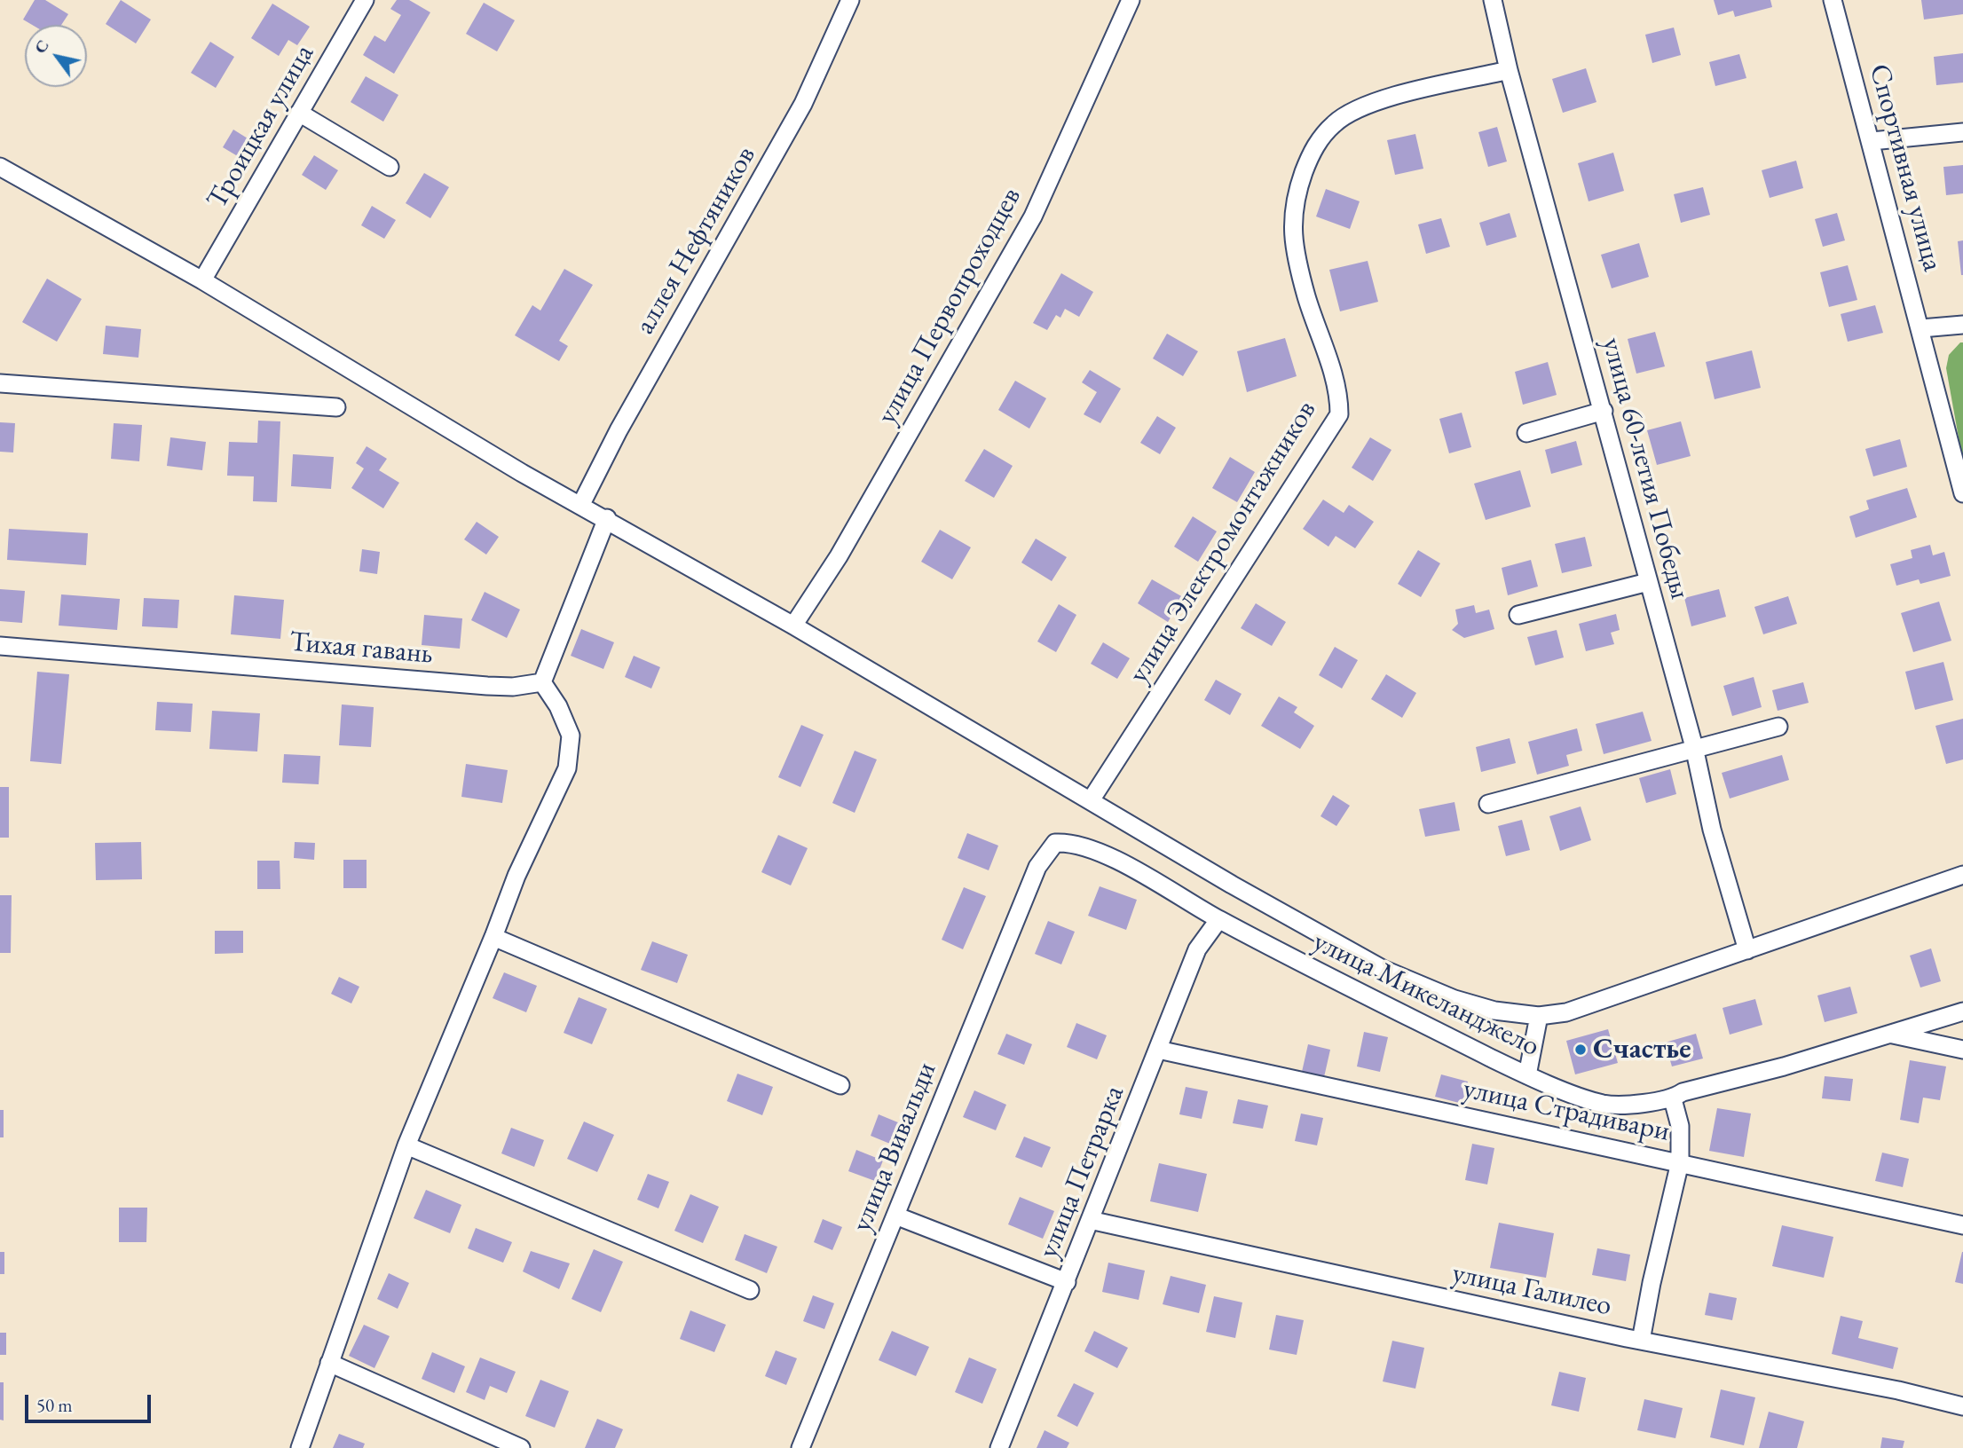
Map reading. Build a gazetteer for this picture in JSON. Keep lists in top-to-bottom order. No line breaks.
{"streets":{"street":["Троицкая улица","Спортивная улица","аллея Нефтяников","улица Первопроходцев","улица 60-летия Победы","улица Электромонтажников","Тихая гавань","улица Микеланджело","улица Страдивари","улица Вивальди","улица Петрарка","улица Галилео"]},"crossings":[["улица 60-летия Победы","улица Электромонтажников"],["улица Микеланджело","улица Вивальди"],["улица Микеланджело","улица Петрарка"],["улица Страдивари","улица Петрарка"],["улица Петрарка","улица Галилео"]],"places":["Счастье"],"scale_bar":"50 m","north":"top left"}
